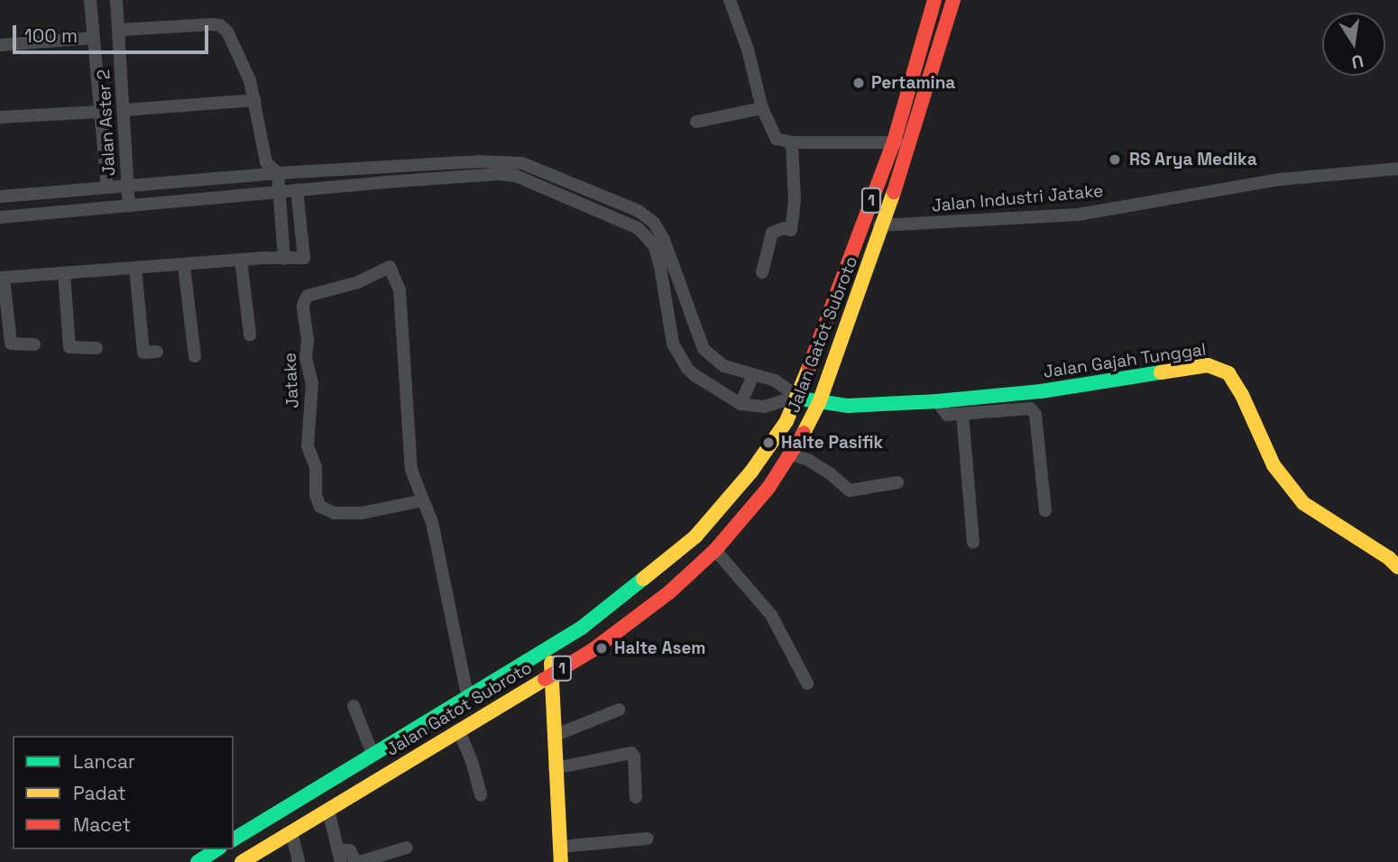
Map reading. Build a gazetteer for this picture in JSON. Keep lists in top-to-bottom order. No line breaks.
{"streets":{"main road":["1","Jalan Gatot Subroto","Jalan Gajah Tunggal"],"street":["Jalan Aster 2","Jalan Industri Jatake","Jatake"]},"crossings":[["Jalan Industri Jatake","Jalan Gatot Subroto"],["Jalan Gatot Subroto","Jalan Gajah Tunggal"]],"places":["Pertamina","RS Arya Medika","Halte Pasifik","Halte Asem"],"legend":["Lancar","Padat","Macet"],"scale_bar":"100 m","north":"bottom"}
